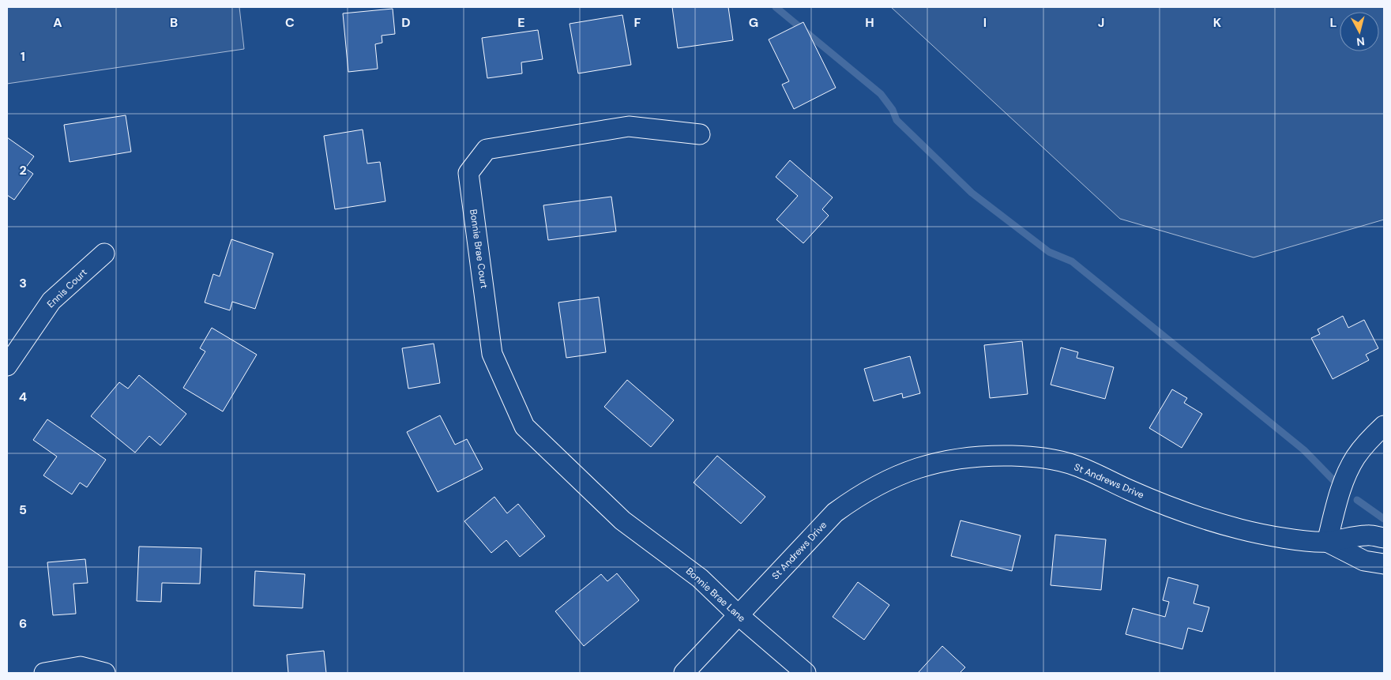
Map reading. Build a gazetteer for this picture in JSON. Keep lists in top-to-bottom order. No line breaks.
{"streets":{"street":["Bonnie Brae Court","Ennis Court","St Andrews Drive","Bonnie Brae Lane"]},"crossings":[["Bonnie Brae Court","Bonnie Brae Lane"],["St Andrews Drive","Bonnie Brae Lane"]],"north":"bottom","grid":{"columns":["A","B","C","D","E","F","G","H","I","J","K","L"],"rows":["1","2","3","4","5","6"]}}
